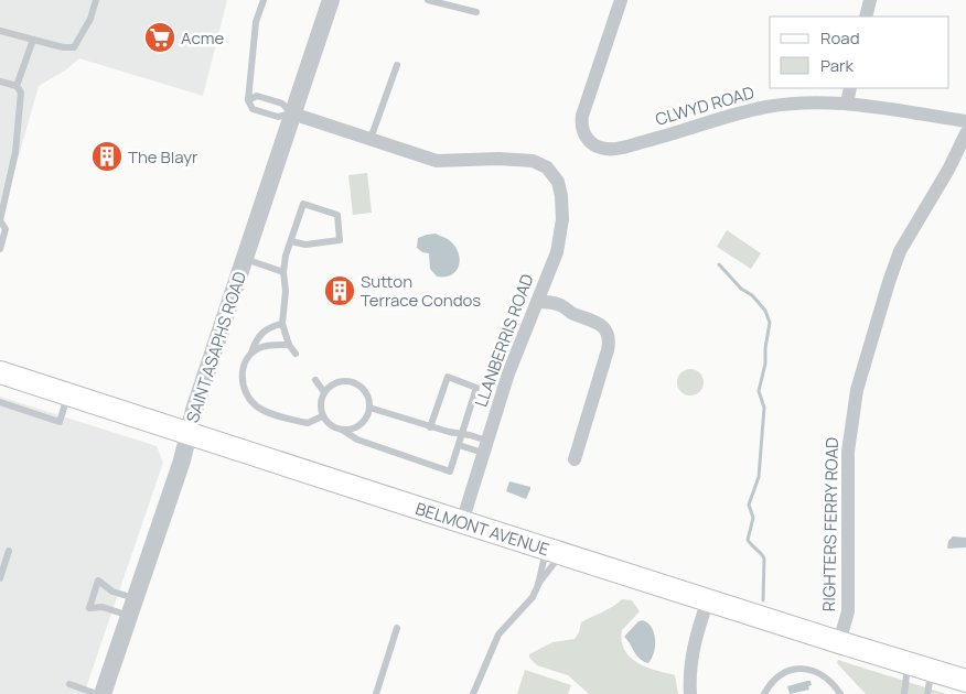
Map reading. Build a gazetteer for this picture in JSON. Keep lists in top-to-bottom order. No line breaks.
{"streets":{"main road":["BELMONT AVENUE"],"street":["CLWYD ROAD","LLANBERRIS ROAD","SAINT ASAPHS ROAD","RIGHTERS FERRY ROAD"]},"crossings":[["LLANBERRIS ROAD","BELMONT AVENUE"],["SAINT ASAPHS ROAD","BELMONT AVENUE"],["RIGHTERS FERRY ROAD","BELMONT AVENUE"]],"places":{"supermarket":["Acme"],"building":["The Blayr","Sutton Terrace Condos"]},"legend":["Road","Park"]}
